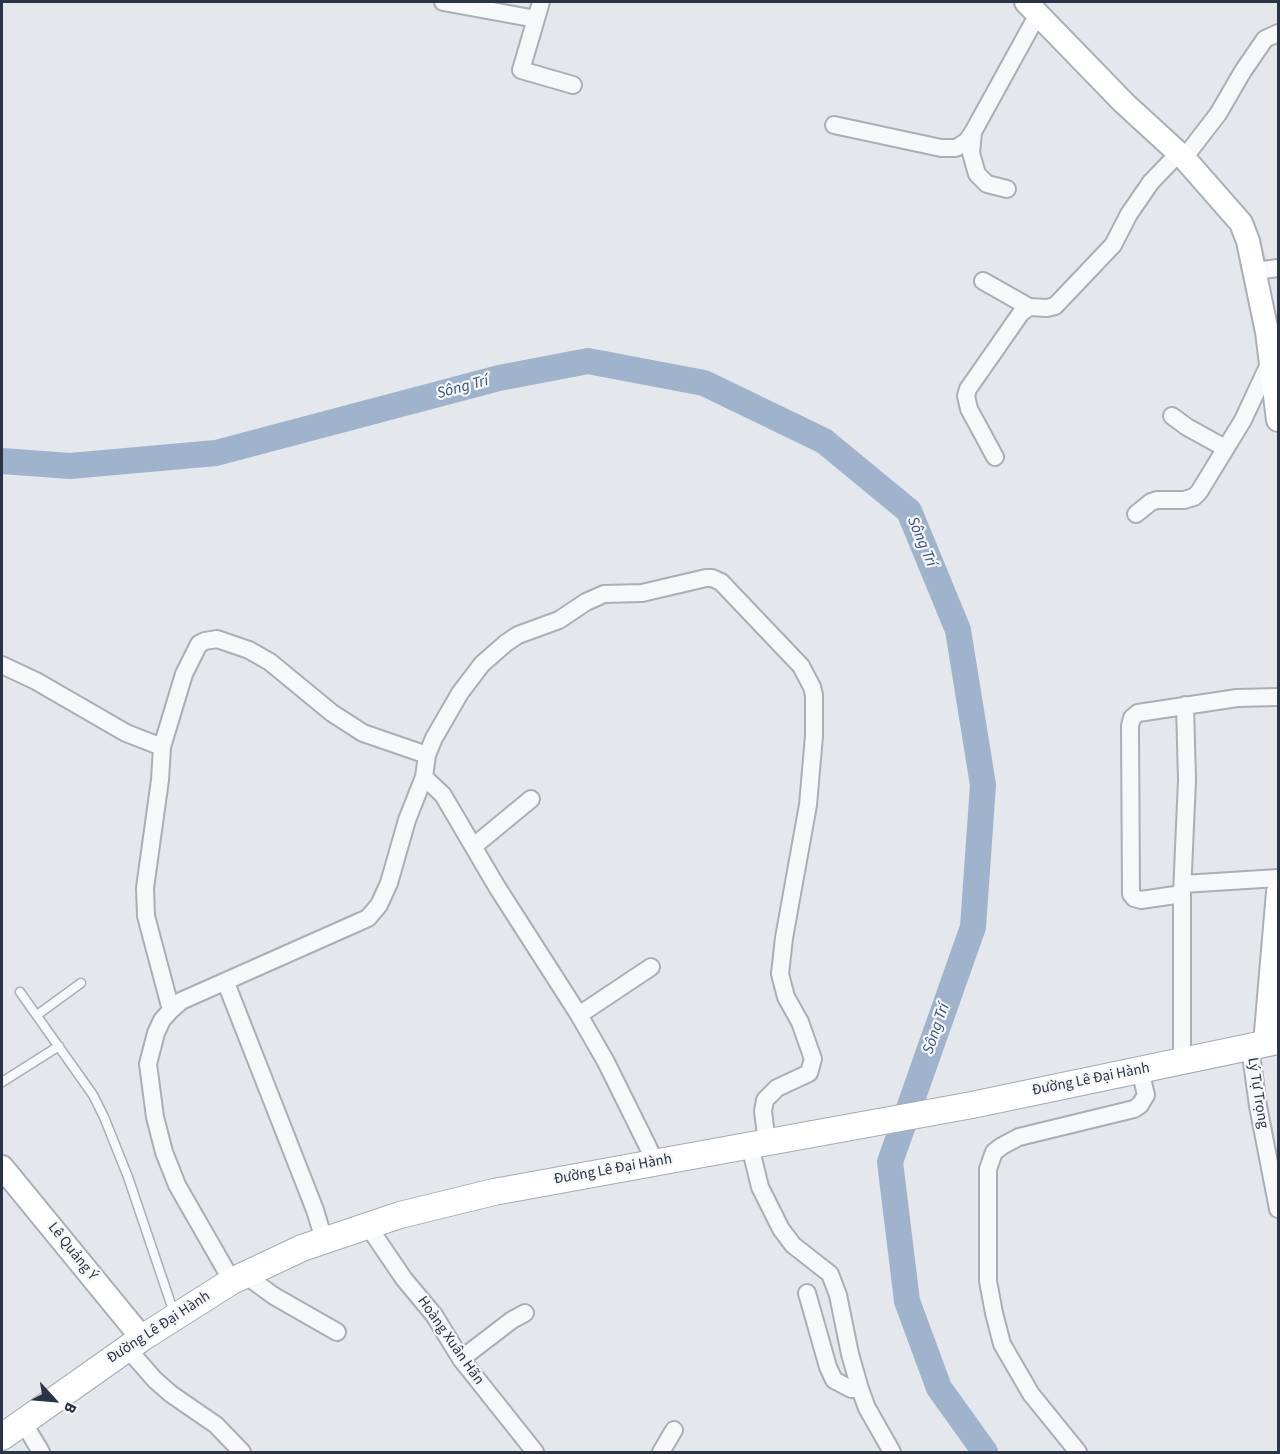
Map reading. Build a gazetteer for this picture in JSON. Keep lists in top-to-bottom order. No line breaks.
{"streets":{"main road":["Đường Lê Đại Hành"],"street":["Lý Tự Trọng","Lê Quảng Ý","Hoàng Xuân Hãn"]},"crossings":[["Đường Lê Đại Hành","Lý Tự Trọng"],["Đường Lê Đại Hành","Lê Quảng Ý"],["Đường Lê Đại Hành","Hoàng Xuân Hãn"]],"water":["Sông Trí"],"north":"bottom right"}
